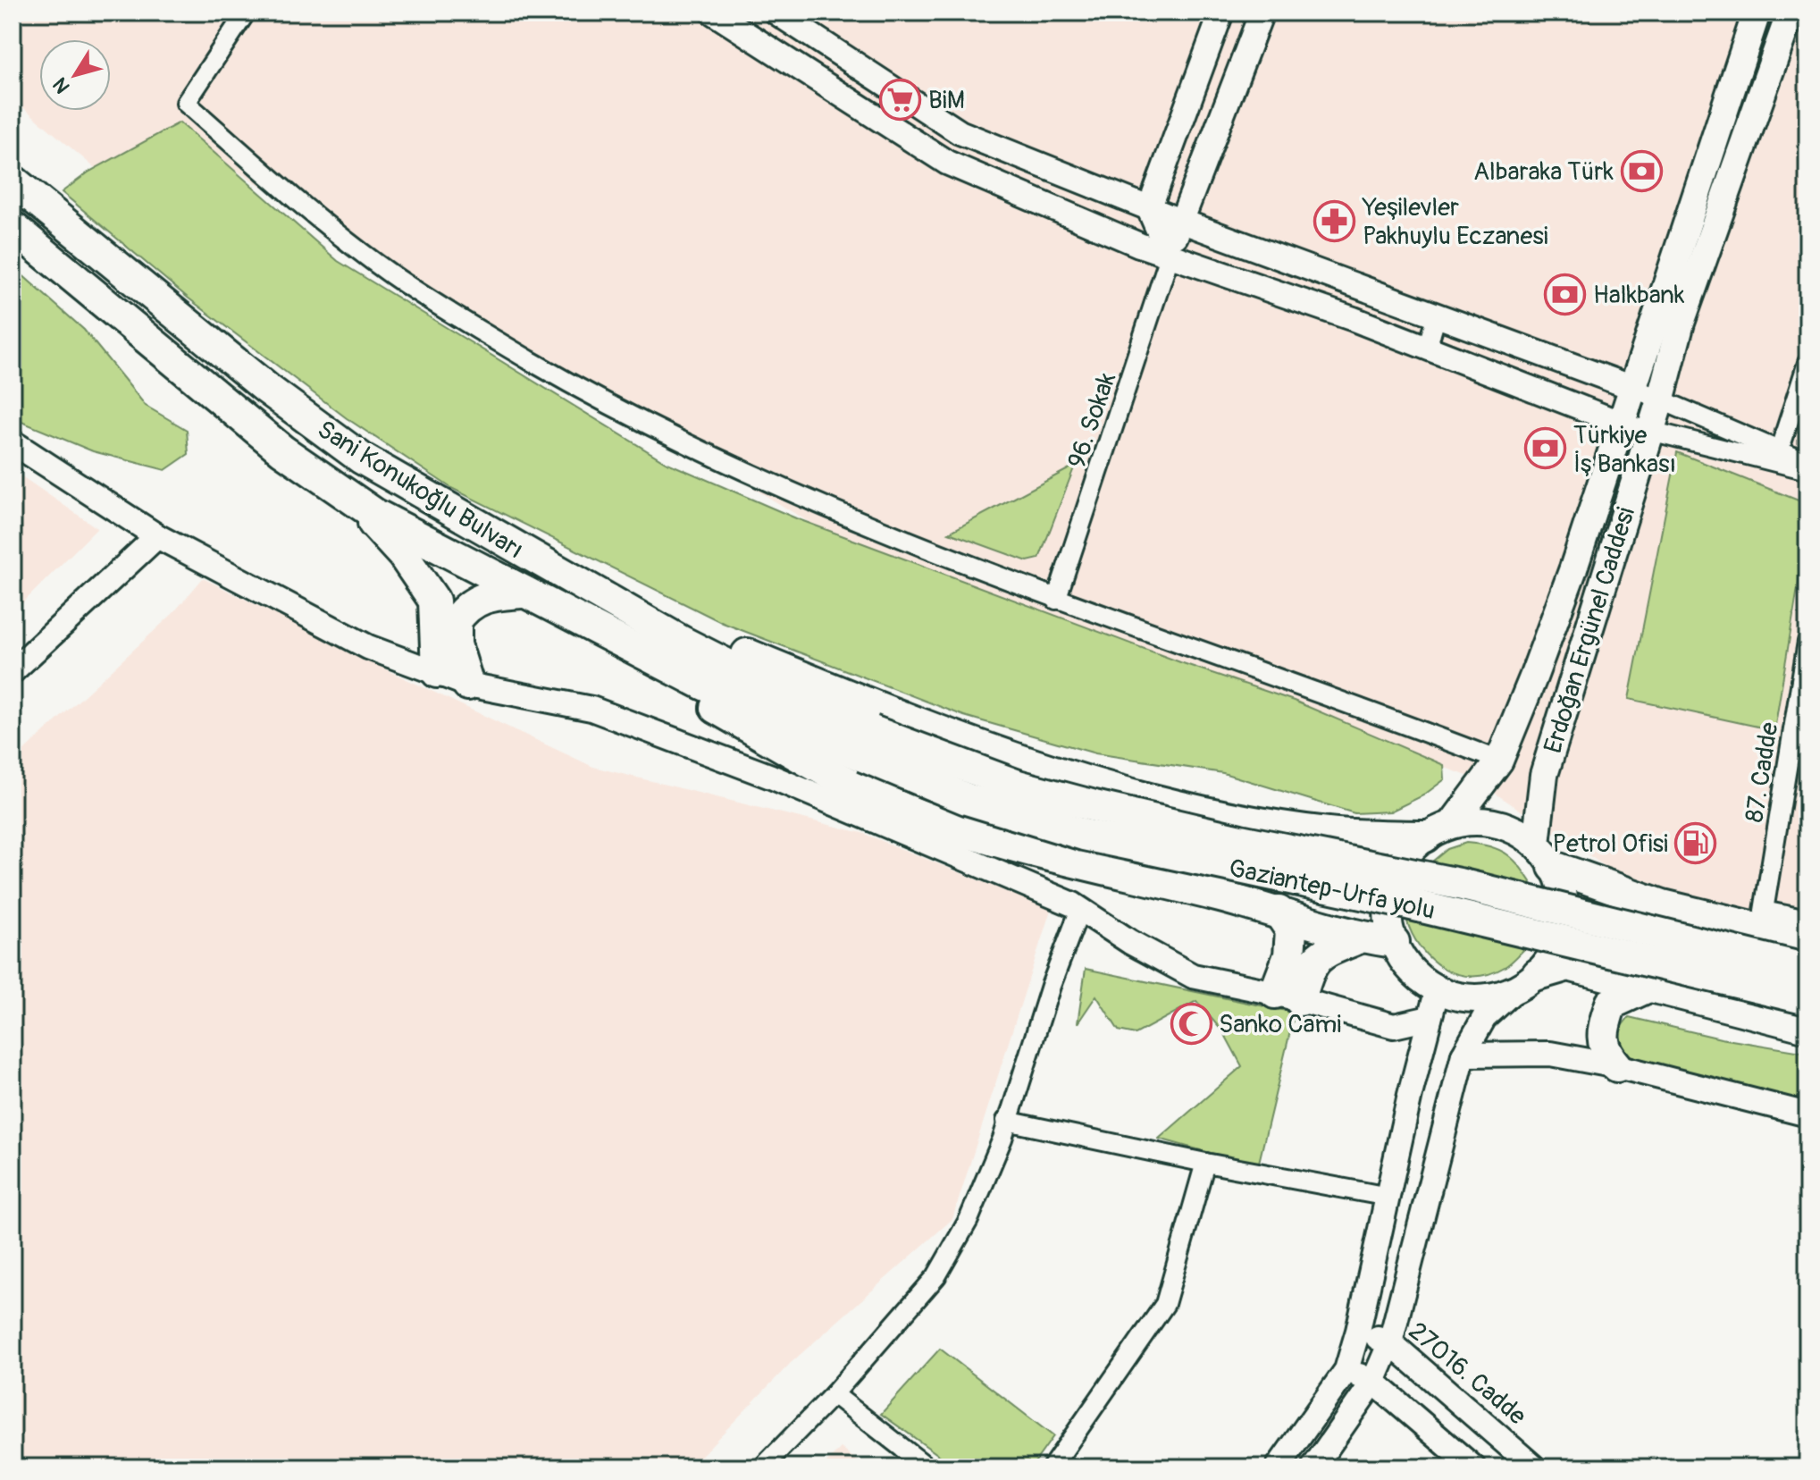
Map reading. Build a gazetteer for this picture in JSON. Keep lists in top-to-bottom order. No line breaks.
{"streets":{"highway":["Sani Konukoğlu Bulvarı","Gaziantep-Urfa yolu"],"main road":["Erdoğan Ergünel Caddesi"],"street":["96. Sokak","87. Cadde","27016. Cadde"]},"crossings":[["Sani Konukoğlu Bulvarı","Gaziantep-Urfa yolu"]],"places":{"supermarket":["BiM"],"bank":["Albaraka Türk","Halkbank","Türkiye İş Bankası"],"pharmacy":["Yeşilevler Pakhuylu Eczanesi"],"fuel station":["Petrol Ofisi"],"mosque":["Sanko Cami"]},"north":"bottom left"}
